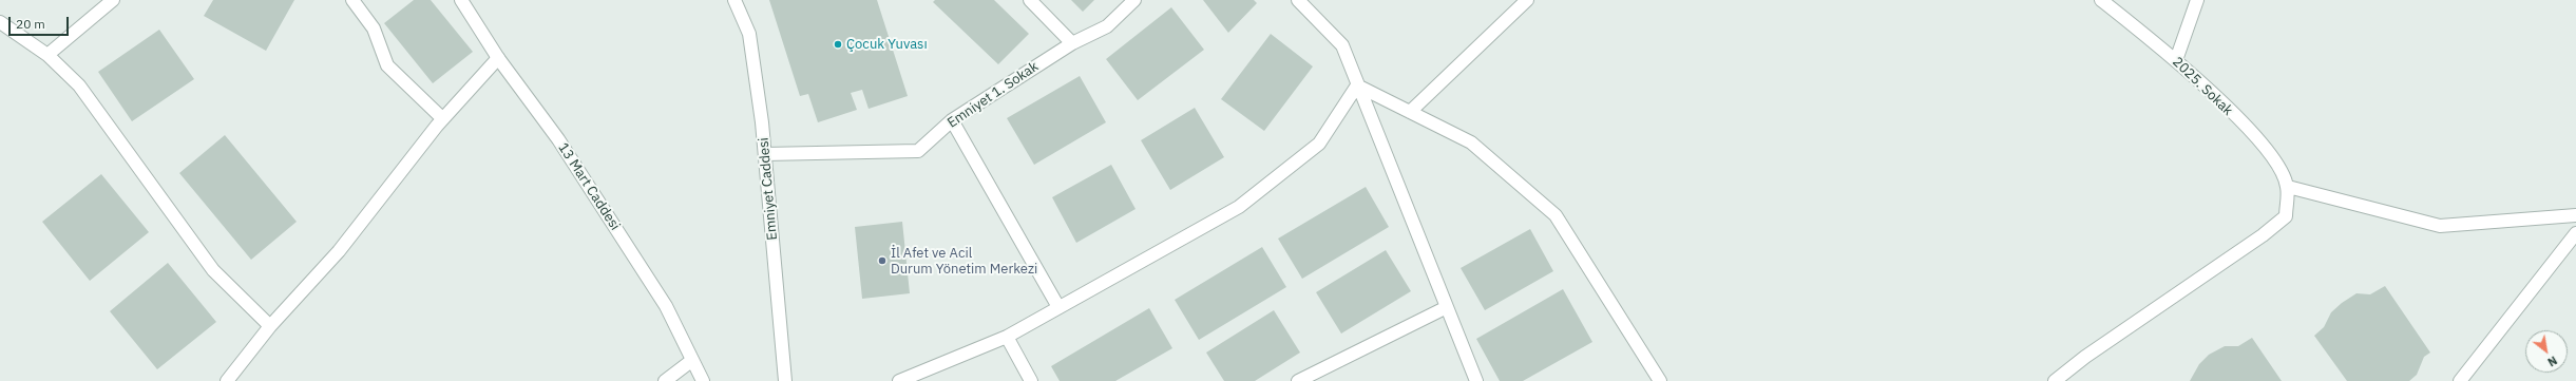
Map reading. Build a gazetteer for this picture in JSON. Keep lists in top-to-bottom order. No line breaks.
{"streets":{"street":["2025. Sokak","Emniyet 1. Sokak","13 Mart Caddesi","Emniyet Caddesi"]},"crossings":[["Emniyet 1. Sokak","Emniyet Caddesi"]],"places":["Çocuk Yuvası","İl Afet ve Acil Durum Yönetim Merkezi"],"scale_bar":"20 m","north":"bottom right"}
